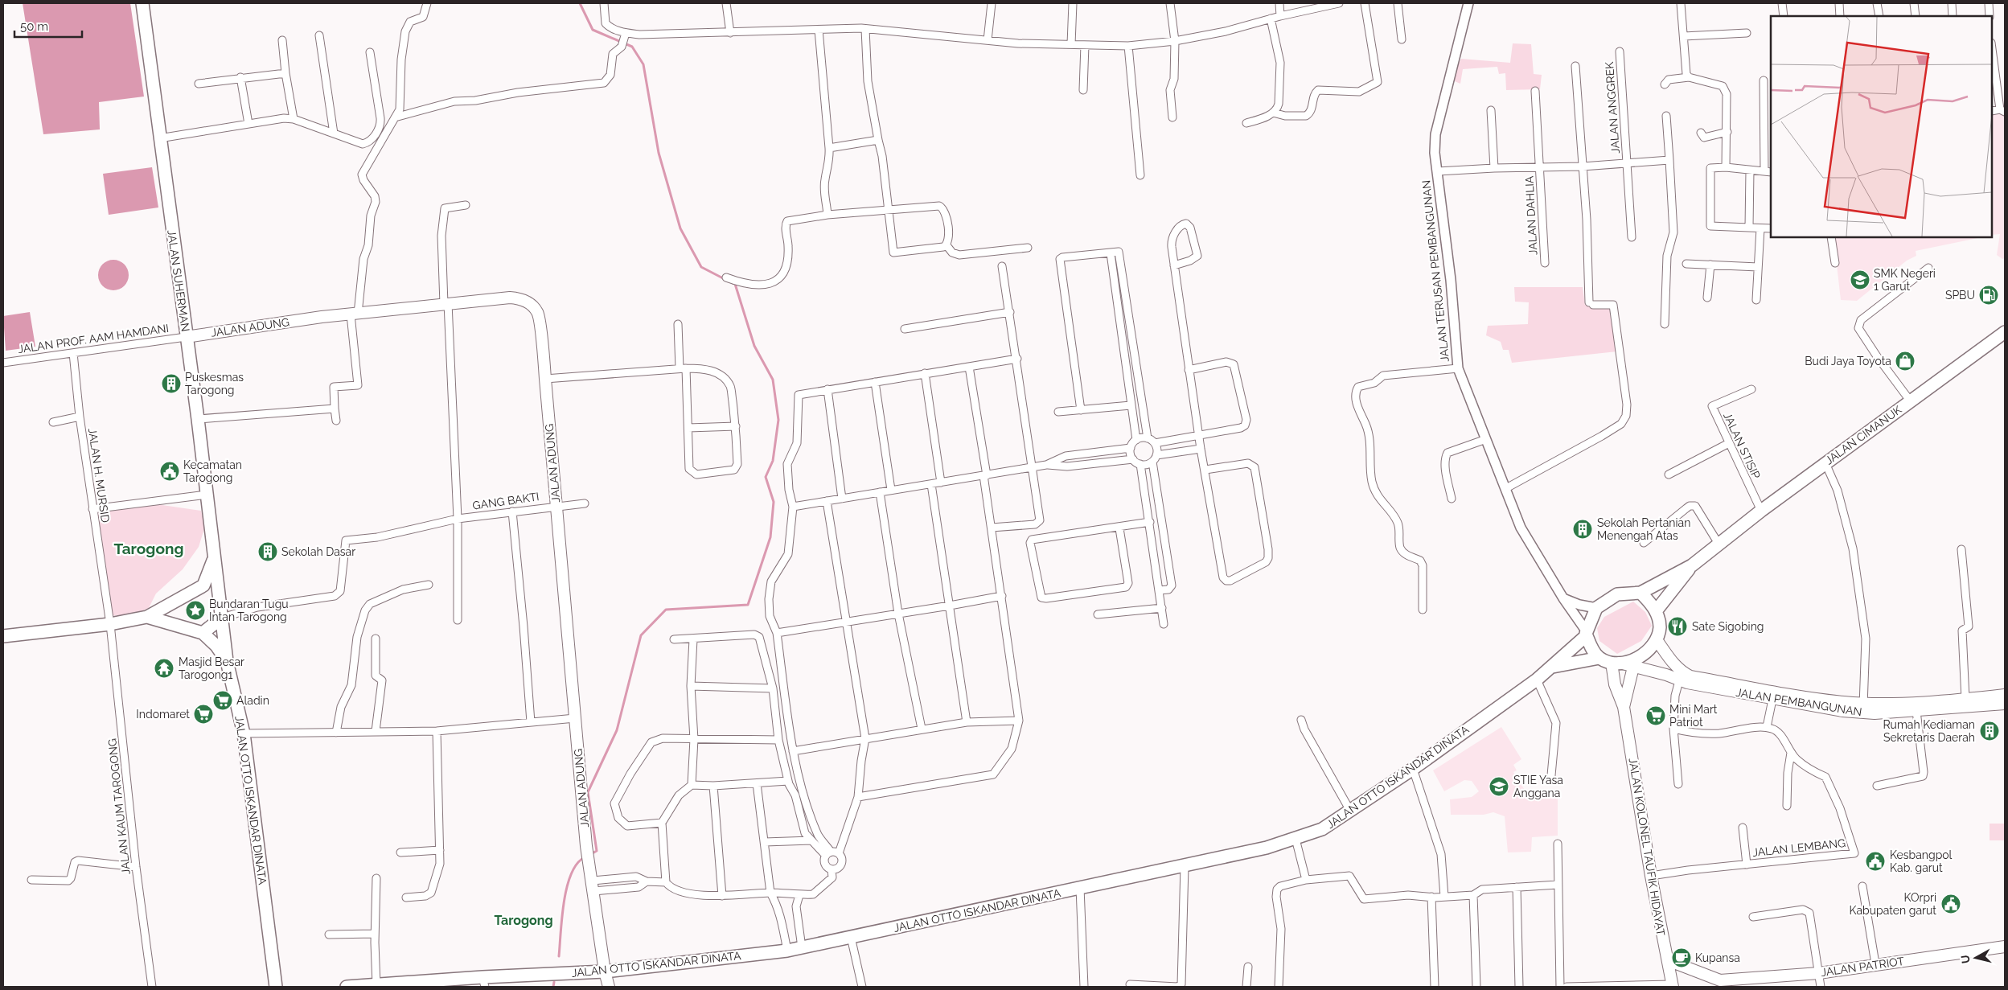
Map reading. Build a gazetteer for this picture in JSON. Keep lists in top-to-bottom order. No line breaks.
{"streets":{"main road":["JALAN SUHERMAN","JALAN ADUNG","JALAN CIMANUK","JALAN PEMBANGUNAN","JALAN OTTO ISKANDAR DINATA","JALAN KOLONEL TAUFIK HIDAYAT","JALAN PATRIOT"],"street":["JALAN ANGGREK","JALAN DAHLIA","JALAN TERUSAN PEMBANGUNAN","JALAN PROF. AAM HAMDANI","JALAN STISIP","JALAN H. MURSID","GANG BAKTI","JALAN KAUM TAROGONG","JALAN LEMBANG"]},"crossings":[["JALAN TERUSAN PEMBANGUNAN","JALAN PEMBANGUNAN"],["JALAN TERUSAN PEMBANGUNAN","JALAN OTTO ISKANDAR DINATA"],["JALAN SUHERMAN","JALAN ADUNG"],["JALAN SUHERMAN","JALAN PROF. AAM HAMDANI"],["JALAN SUHERMAN","GANG BAKTI"],["JALAN SUHERMAN","JALAN OTTO ISKANDAR DINATA"],["JALAN ADUNG","JALAN PROF. AAM HAMDANI"],["JALAN ADUNG","GANG BAKTI"],["JALAN ADUNG","JALAN OTTO ISKANDAR DINATA"],["JALAN PROF. AAM HAMDANI","JALAN H. MURSID"],["JALAN CIMANUK","JALAN STISIP"],["JALAN H. MURSID","JALAN OTTO ISKANDAR DINATA"],["JALAN H. MURSID","JALAN KAUM TAROGONG"],["GANG BAKTI","JALAN OTTO ISKANDAR DINATA"],["JALAN PEMBANGUNAN","JALAN OTTO ISKANDAR DINATA"],["JALAN OTTO ISKANDAR DINATA","JALAN KAUM TAROGONG"],["JALAN KOLONEL TAUFIK HIDAYAT","JALAN LEMBANG"],["JALAN KOLONEL TAUFIK HIDAYAT","JALAN PATRIOT"]],"districts":["Tarogong","Tarogong"],"places":{"school or university":["SMK Negeri 1 Garut","STIE Yasa Anggana"],"fuel station":["SPBU"],"shop":["Budi Jaya Toyota"],"building":["Puskesmas Tarogong","Sekolah Pertanian Menengah Atas","Sekolah Dasar","Rumah Kediaman Sekretaris Daerah"],"public building":["Kecamatan Tarogong","Kesbangpol Kab. garut","KOrpri Kabupaten garut"],"place":["Bundaran Tugu Intan Tarogong"],"restaurant":["Sate Sigobing"],"temple":["Masjid Besar Tarogong1"],"supermarket":["Aladin","Indomaret","Mini Mart Patriot"],"cafe":["Kupansa"]},"scale_bar":"50 m","north":"left"}
